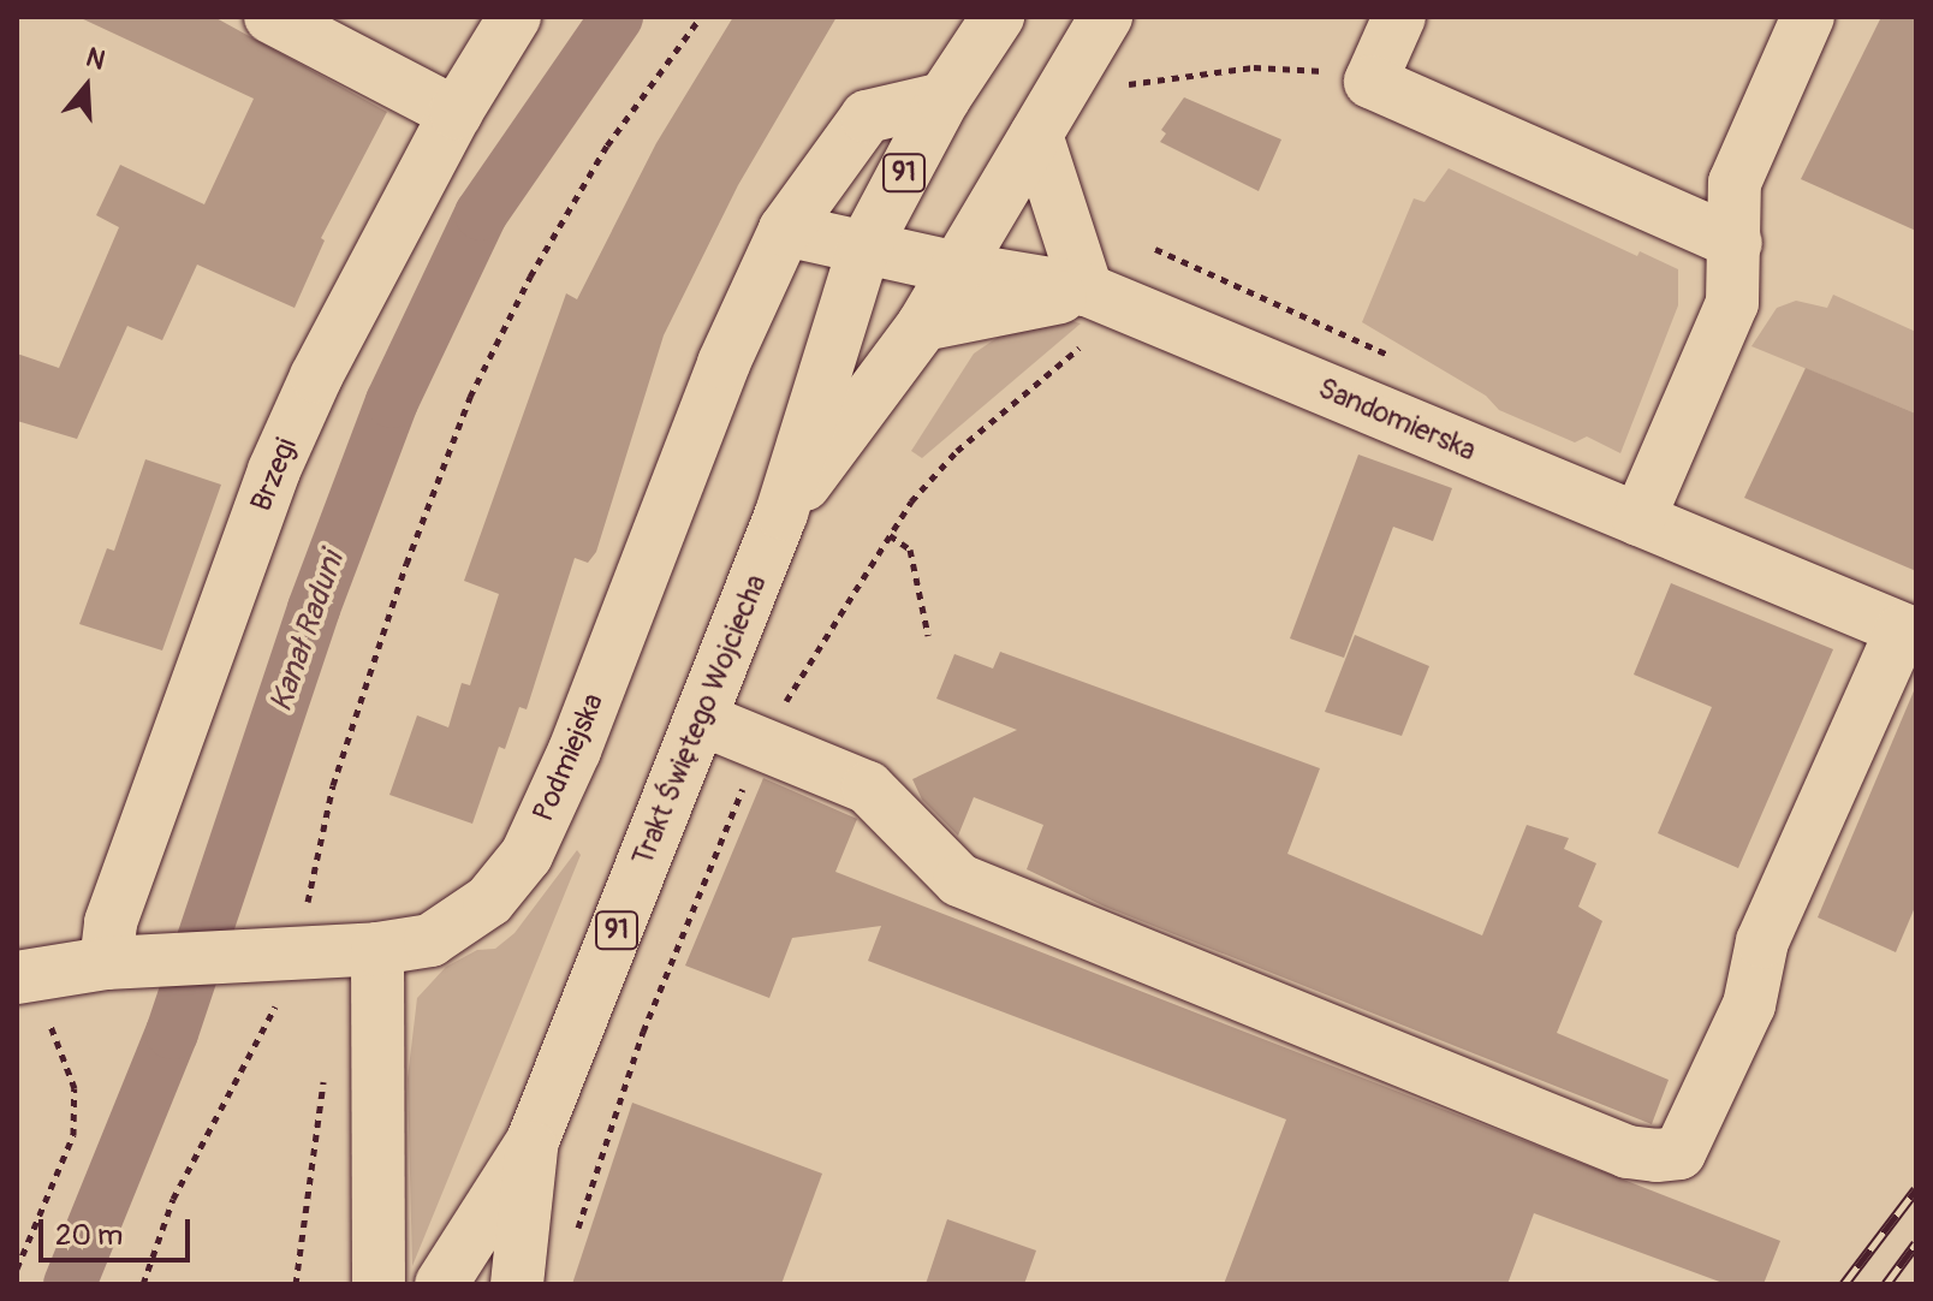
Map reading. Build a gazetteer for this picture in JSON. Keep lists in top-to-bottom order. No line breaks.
{"streets":{"main road":["91","Sandomierska","Brzegi","Trakt Świętego Wojciecha","Podmiejska"]},"crossings":[["Sandomierska","Trakt Świętego Wojciecha"],["Brzegi","Podmiejska"],["Trakt Świętego Wojciecha","Podmiejska"]],"water":["Kanał Raduni"],"scale_bar":"20 m","north":"top"}
